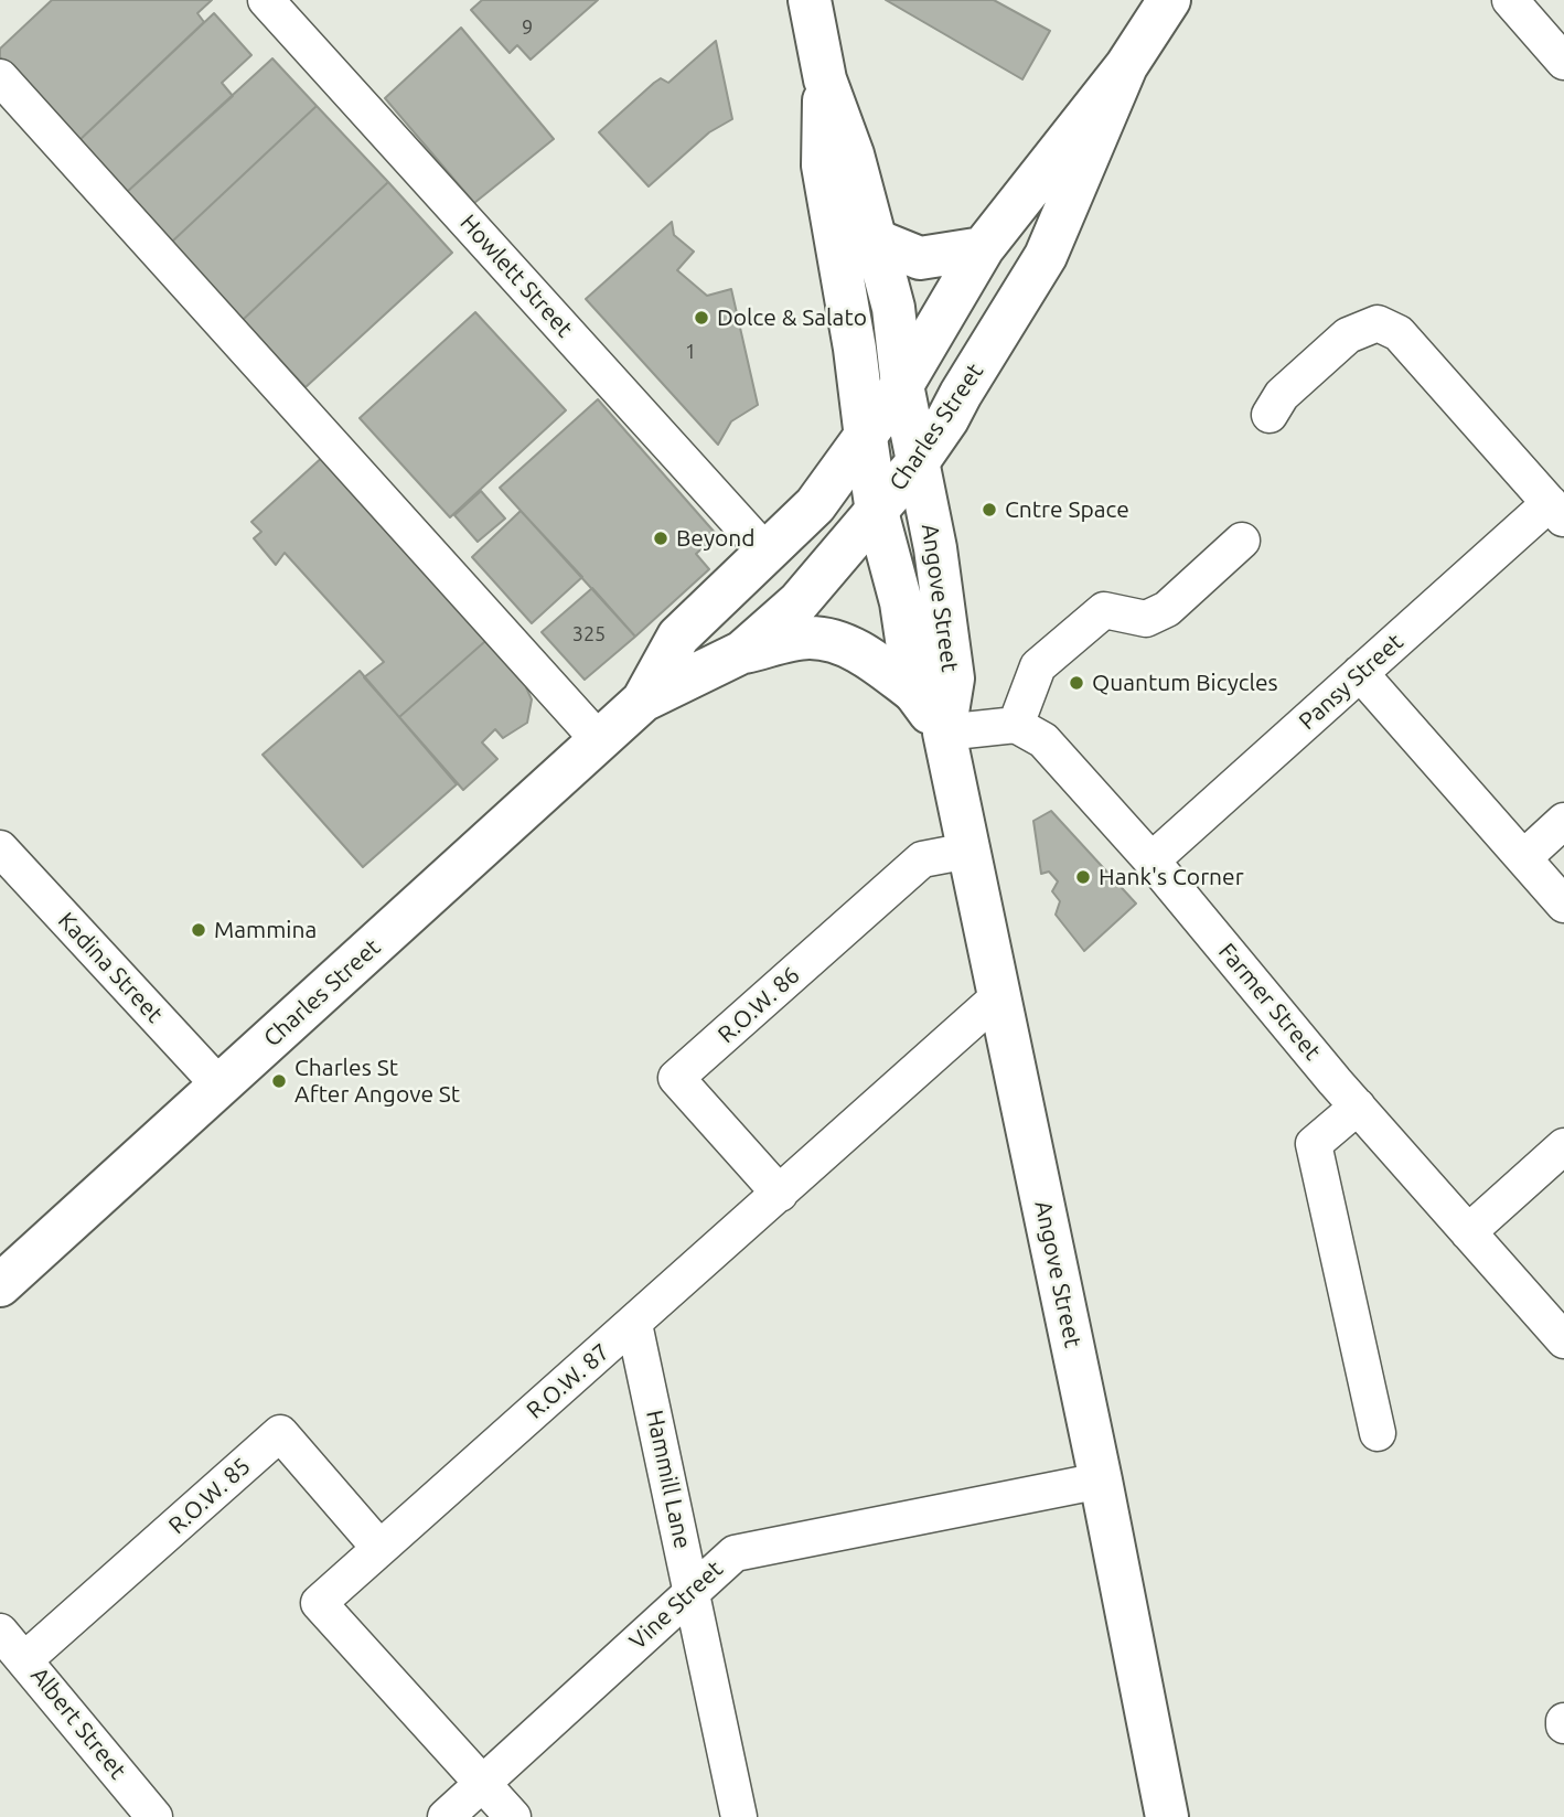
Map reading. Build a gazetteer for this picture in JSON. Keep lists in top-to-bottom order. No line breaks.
{"streets":{"main road":["Charles Street","Angove Street"],"street":["Howlett Street","Pansy Street","Kadina Street","Farmer Street","R.O.W. 86","R.O.W. 87","Hammill Lane","R.O.W. 85","Vine Street","Albert Street"]},"crossings":[["Howlett Street","Charles Street"],["Charles Street","Angove Street"],["Charles Street","Kadina Street"],["Angove Street","R.O.W. 86"],["Angove Street","R.O.W. 87"],["Angove Street","Vine Street"],["Pansy Street","Farmer Street"],["R.O.W. 86","R.O.W. 87"],["R.O.W. 87","Hammill Lane"],["R.O.W. 87","R.O.W. 85"],["R.O.W. 87","Vine Street"],["Hammill Lane","Vine Street"],["R.O.W. 85","Albert Street"]],"places":["Dolce & Salato","Cntre Space","Beyond","Quantum Bicycles","Hank's Corner","Mammina","Charles St After Angove St"],"house_numbers":["9","1","325"]}
